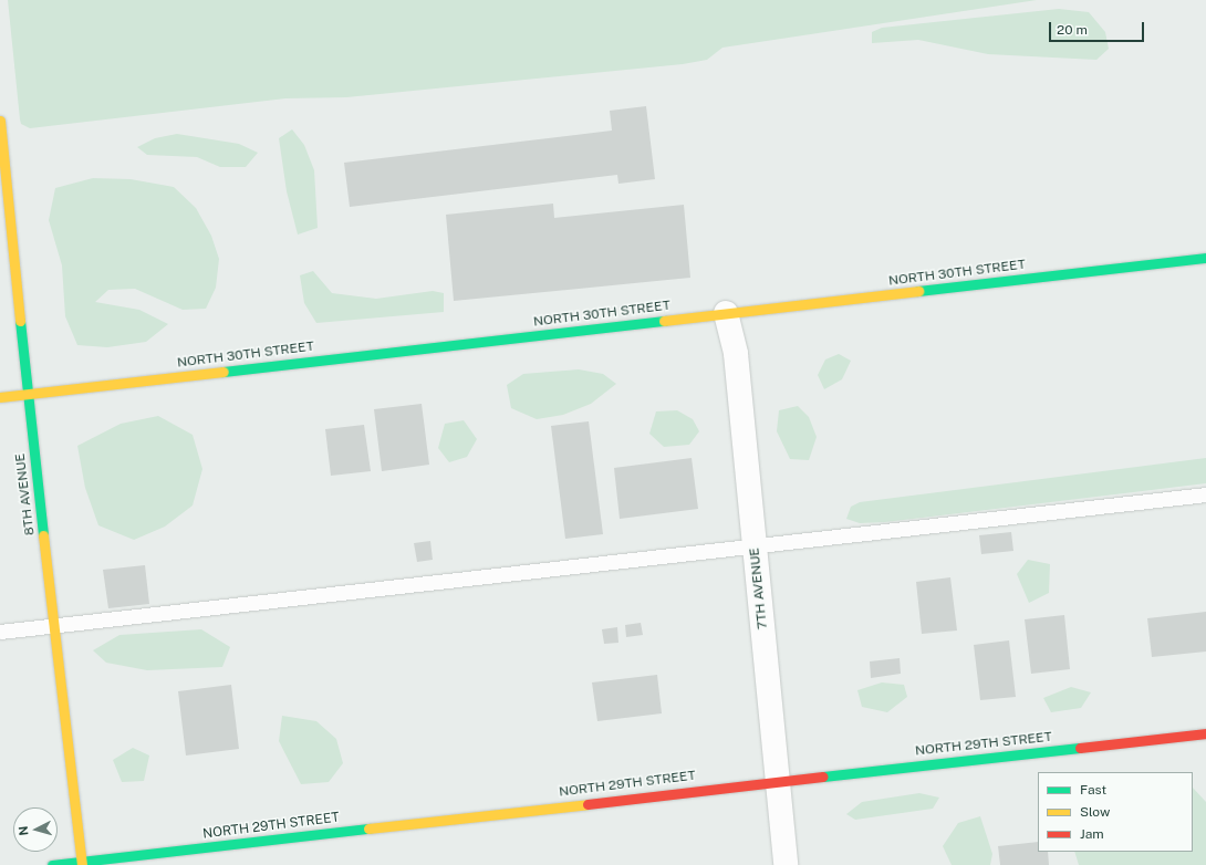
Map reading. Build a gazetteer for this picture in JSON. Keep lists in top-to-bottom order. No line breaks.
{"streets":{"street":["NORTH 30TH STREET","8TH AVENUE","7TH AVENUE","NORTH 29TH STREET"]},"crossings":[["NORTH 30TH STREET","8TH AVENUE"],["NORTH 30TH STREET","7TH AVENUE"],["8TH AVENUE","NORTH 29TH STREET"],["7TH AVENUE","NORTH 29TH STREET"]],"legend":["Fast","Slow","Jam"],"scale_bar":"20 m","north":"left"}
